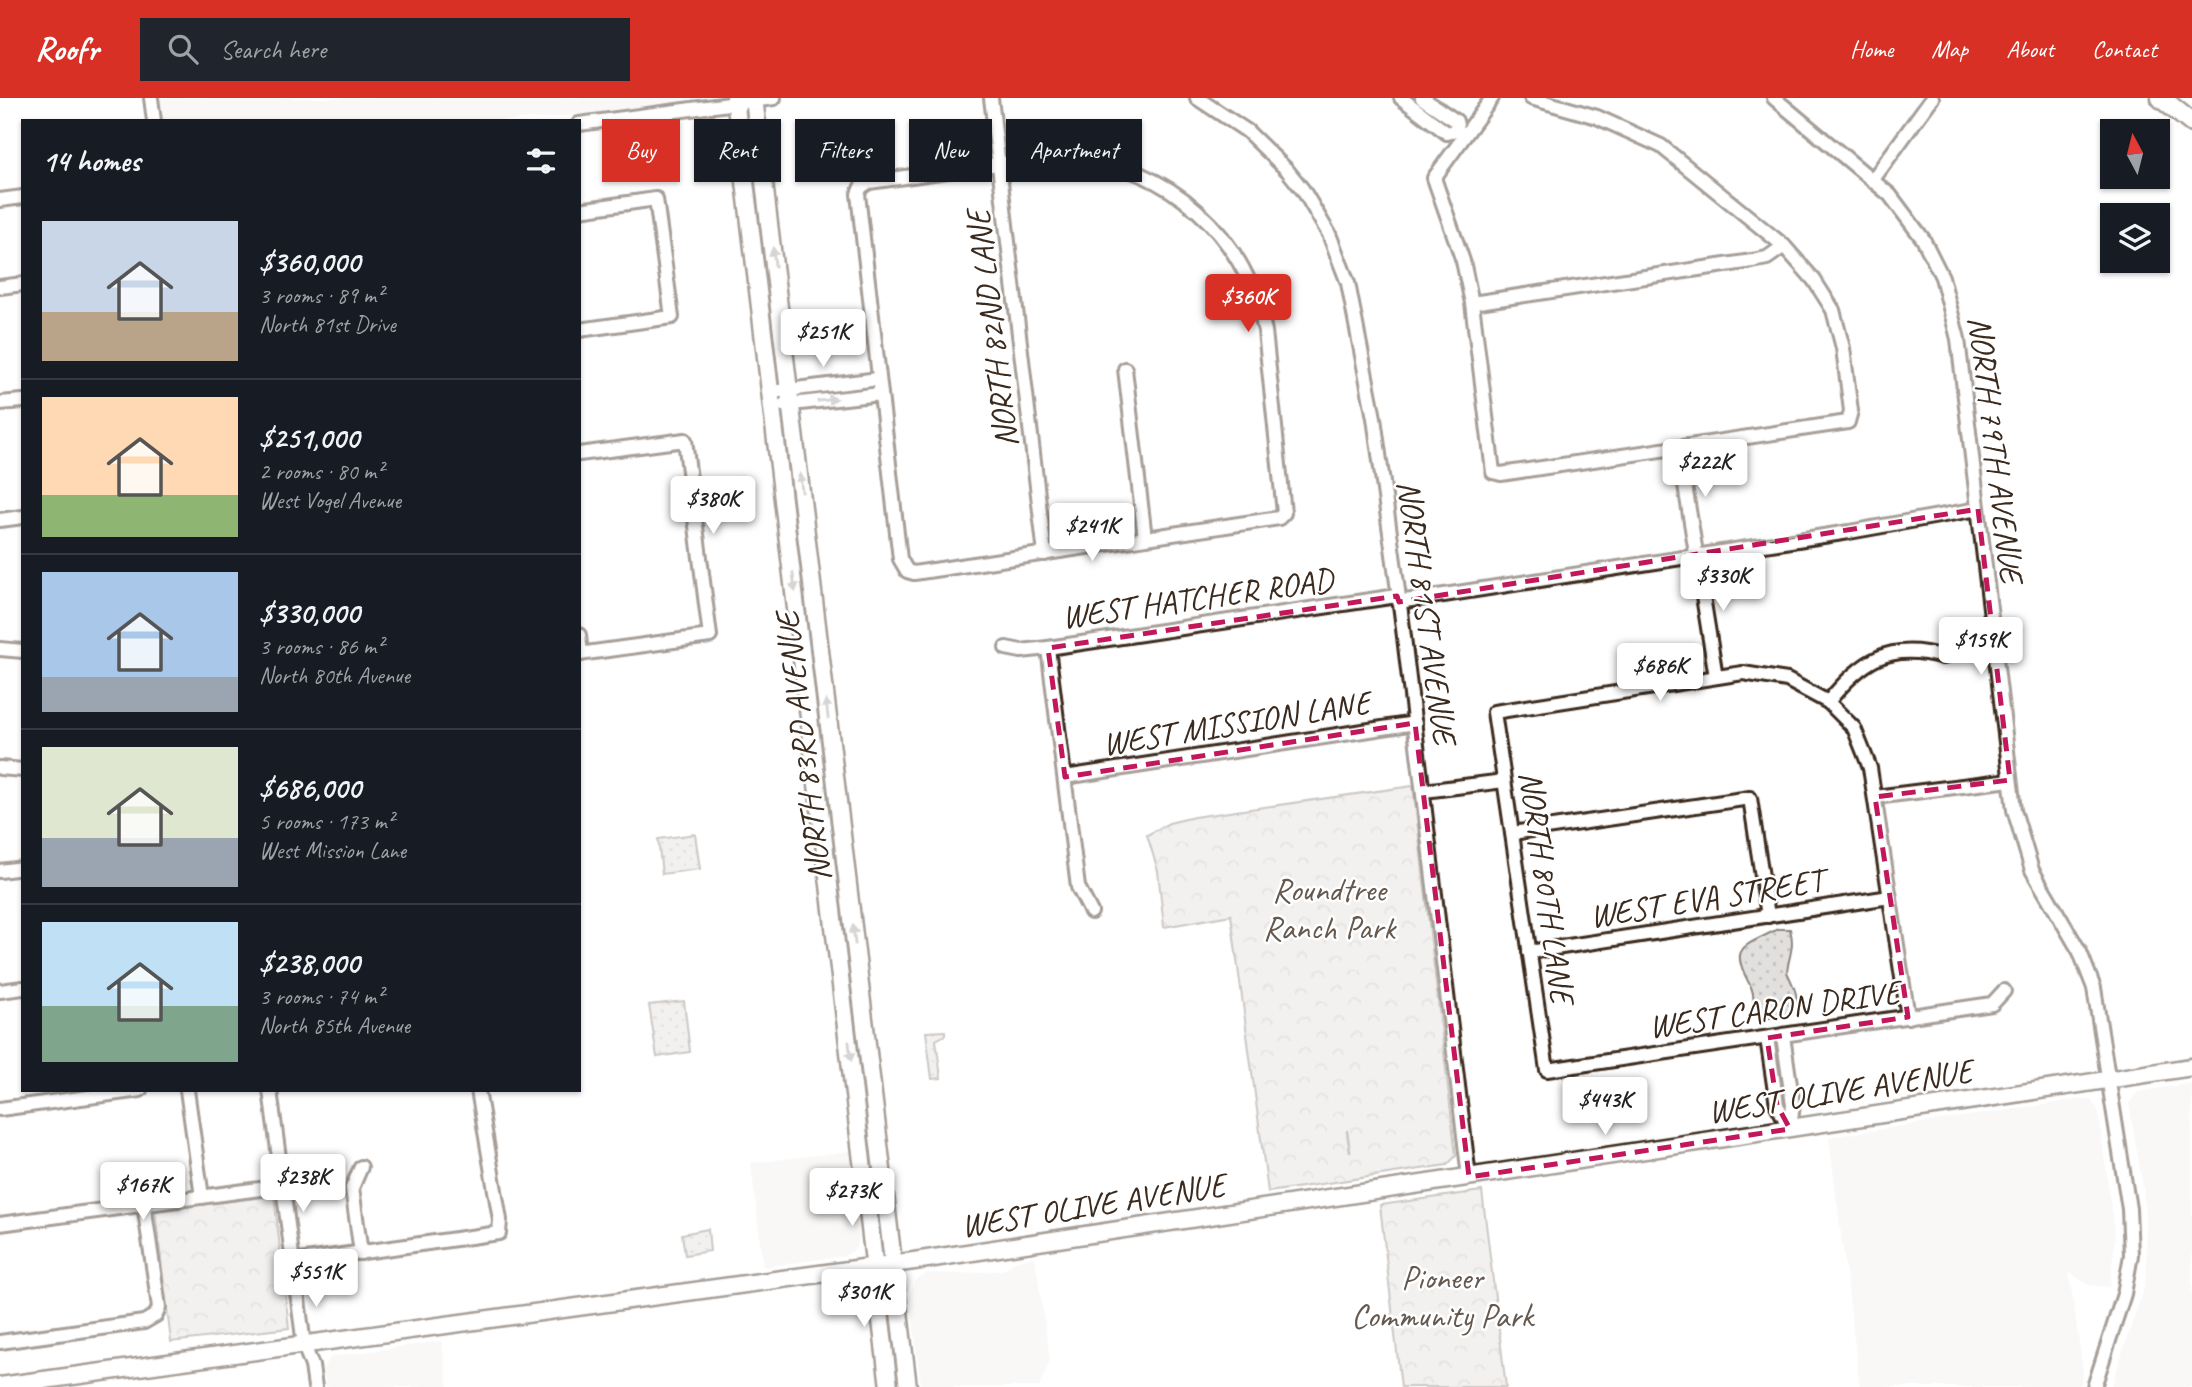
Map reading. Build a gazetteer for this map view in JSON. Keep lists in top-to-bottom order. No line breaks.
{"streets":{"main road":["NORTH 83RD AVENUE","WEST OLIVE AVENUE"],"street":["NORTH 82ND LANE","NORTH 79TH AVENUE","WEST HATCHER ROAD","NORTH 81ST AVENUE","WEST MISSION LANE","NORTH 80TH LANE","WEST EVA STREET","WEST CARON DRIVE"]},"crossings":[["NORTH 79TH AVENUE","WEST HATCHER ROAD"],["NORTH 79TH AVENUE","WEST OLIVE AVENUE"],["WEST HATCHER ROAD","NORTH 81ST AVENUE"],["NORTH 81ST AVENUE","WEST MISSION LANE"],["NORTH 81ST AVENUE","WEST OLIVE AVENUE"],["NORTH 83RD AVENUE","WEST OLIVE AVENUE"],["NORTH 80TH LANE","WEST EVA STREET"],["NORTH 80TH LANE","WEST CARON DRIVE"]],"parks":["Roundtree Ranch Park","Pioneer Community Park"],"north":"top","page":{"header":"Roofr","search":"Search here","nav":["Home","Map","About","Contact"],"chip":["Buy","Rent","Filters","New","Apartment"],"heading":"14 homes","list":[{"name":"$360,000","note":"3 rooms · 89 m² · North 81st Drive"},{"name":"$251,000","note":"2 rooms · 80 m² · West Vogel Avenue"},{"name":"$330,000","note":"3 rooms · 86 m² · North 80th Avenue"},{"name":"$686,000","note":"5 rooms · 173 m² · West Mission Lane"},{"name":"$238,000","note":"3 rooms · 74 m² · North 85th Avenue"}],"price":["$360K","$251K","$222K","$380K","$241K","$330K","$159K","$686K","$443K","$238K","$167K","$273K","$551K","$301K"]}}
